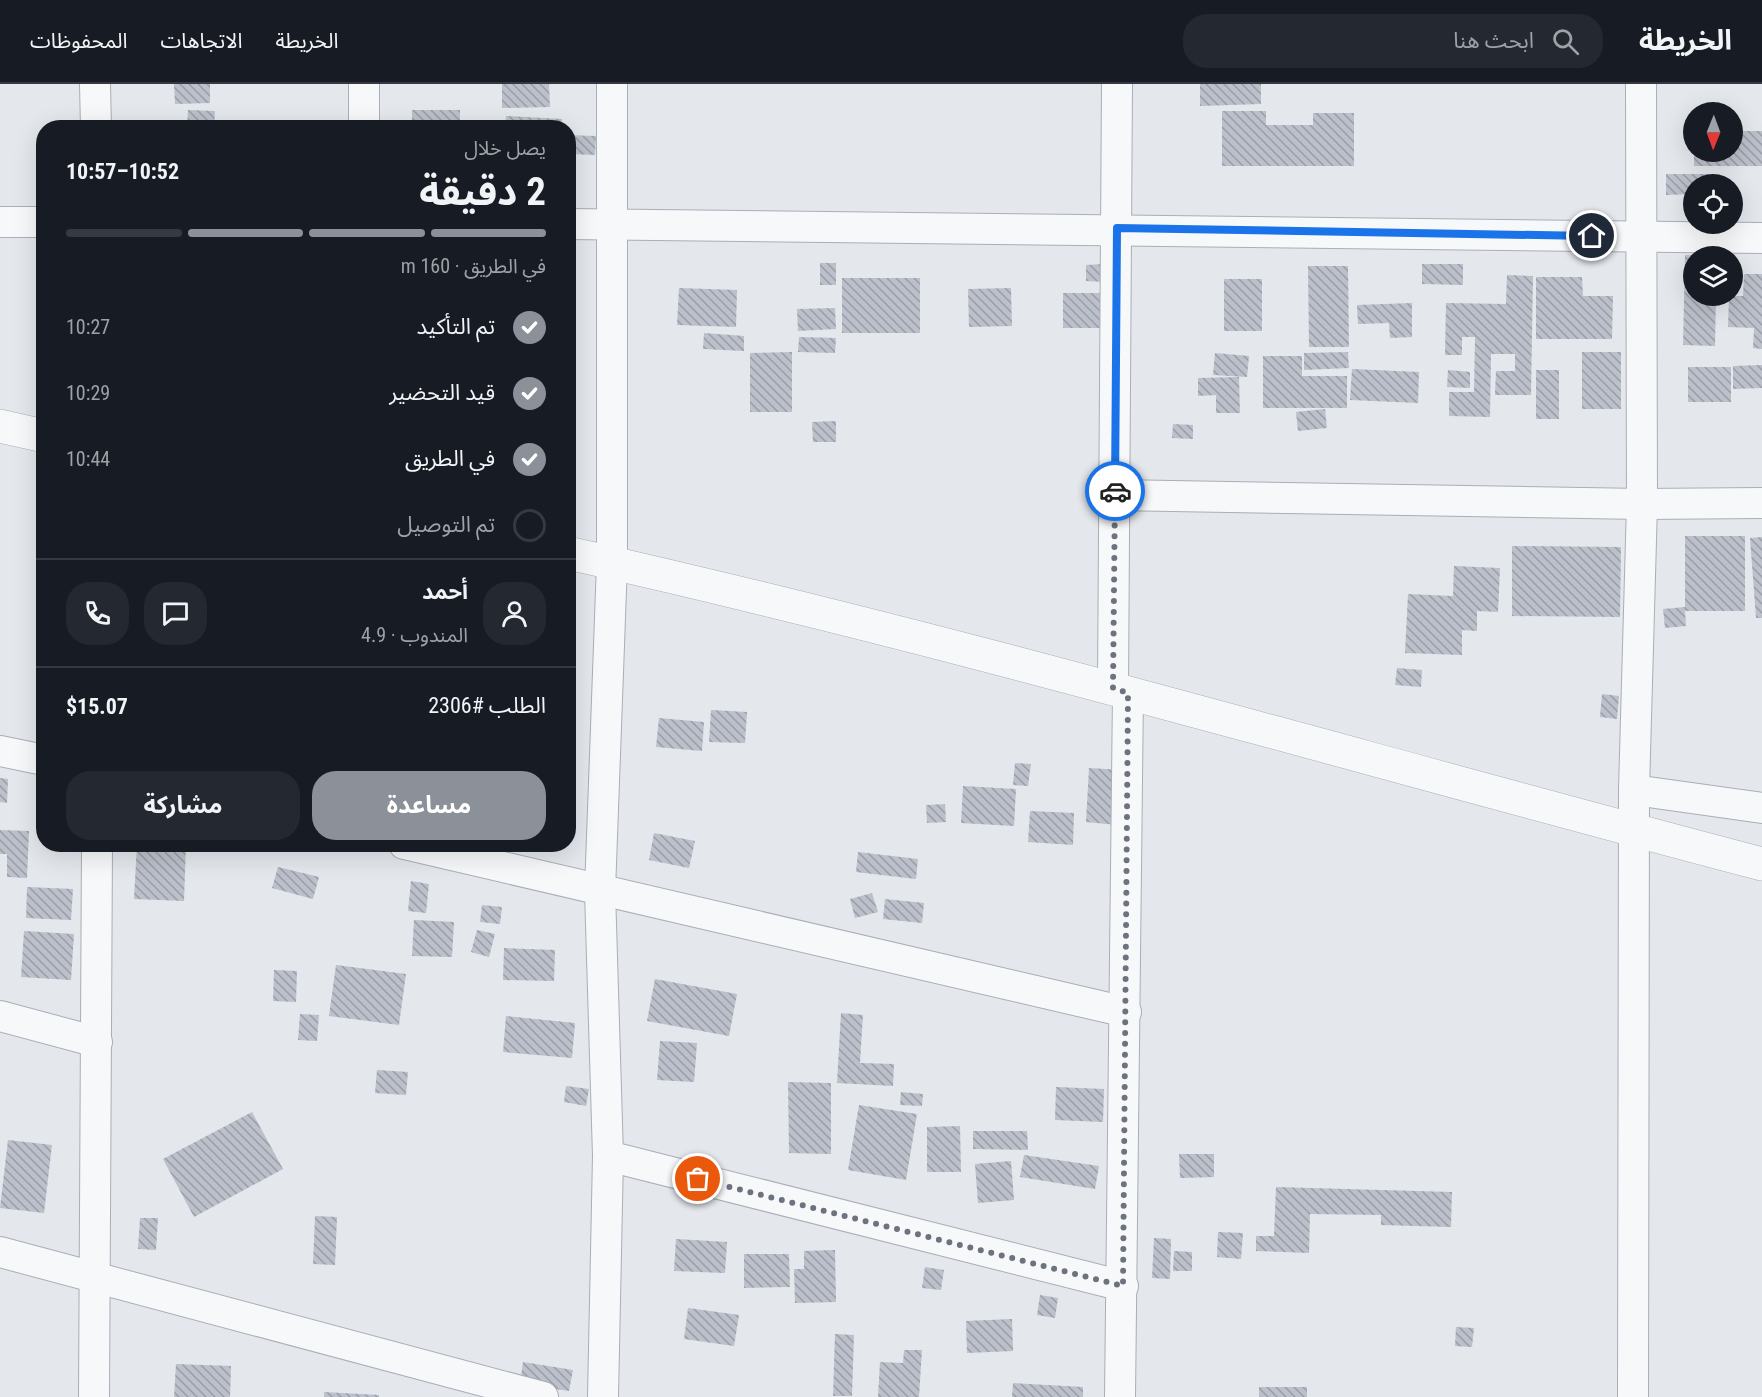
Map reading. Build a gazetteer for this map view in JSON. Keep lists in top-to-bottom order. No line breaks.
{"north":"bottom","page":{"header":"الخريطة","search":"ابحث هنا","nav":["الخريطة","الاتجاهات","المحفوظات"],"heading":["2 دقيقة","يصل خلال","10:52–10:57"],"panel":["أحمد","المندوب · 4.9","الطلب #2306","$15.07"],"bar":"في الطريق · 160 m","list":[["تم التأكيد","10:27"],["قيد التحضير","10:29"],["في الطريق","10:44"],"تم التوصيل"],"buttons":["مساعدة","مشاركة"]}}
